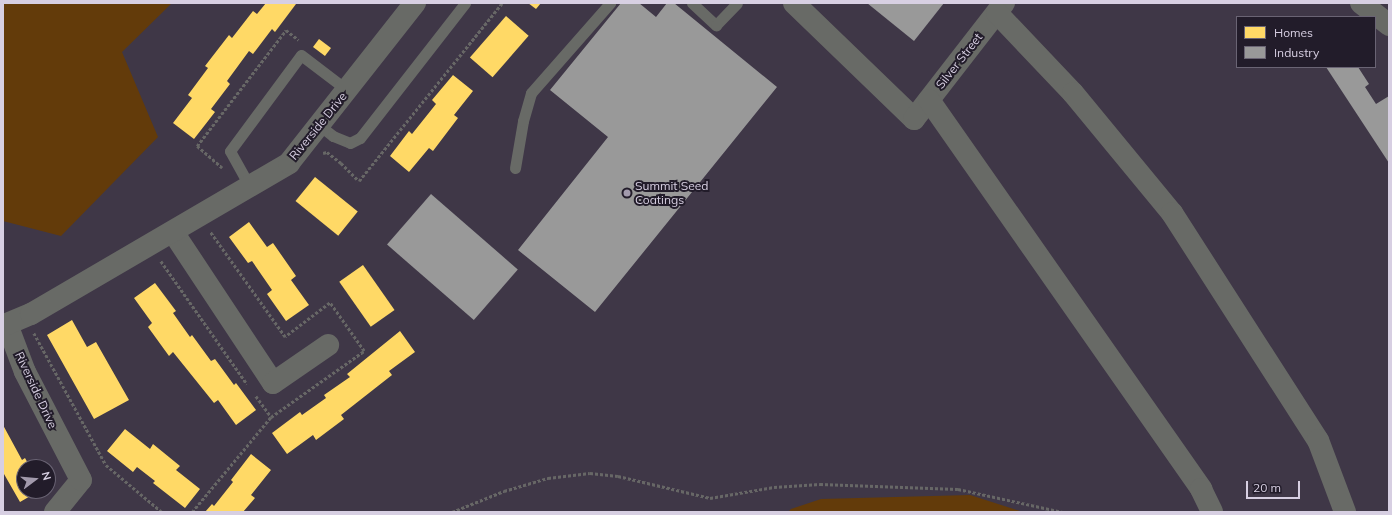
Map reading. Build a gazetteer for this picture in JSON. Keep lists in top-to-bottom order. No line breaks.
{"streets":{"street":["Silver Street","Riverside Drive"]},"places":["Summit Seed Coatings"],"legend":["Homes","Industry"],"scale_bar":"20 m","north":"right"}
